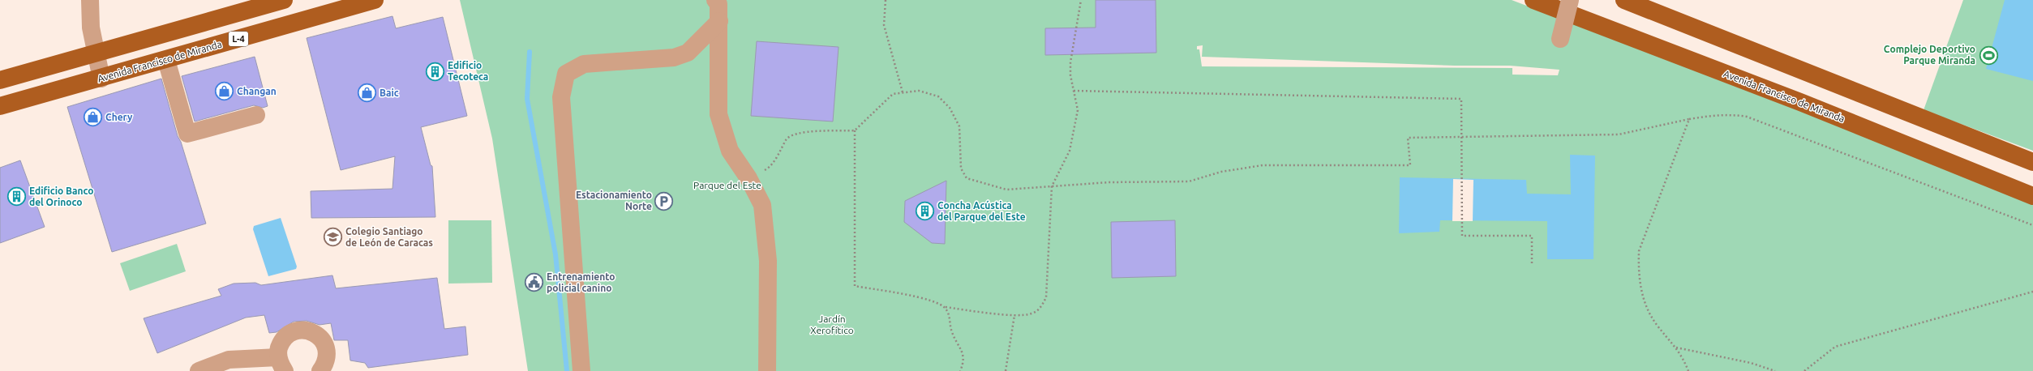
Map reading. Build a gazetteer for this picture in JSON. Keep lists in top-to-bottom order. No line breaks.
{"streets":{"main road":["L-4","Avenida Francisco de Miranda"]},"parks":["Parque del Este","Jardín Xerofítico"],"places":{"sports":["Complejo Deportivo Parque Miranda"],"building":["Edificio Tecoteca","Edificio Banco del Orinoco","Concha Acústica del Parque del Este"],"shop":["Changan","Baic","Chery"],"parking":["Estacionamiento Norte"],"school or university":["Colegio Santiago de León de Caracas"],"public building":["Entrenamiento policial canino"]}}
